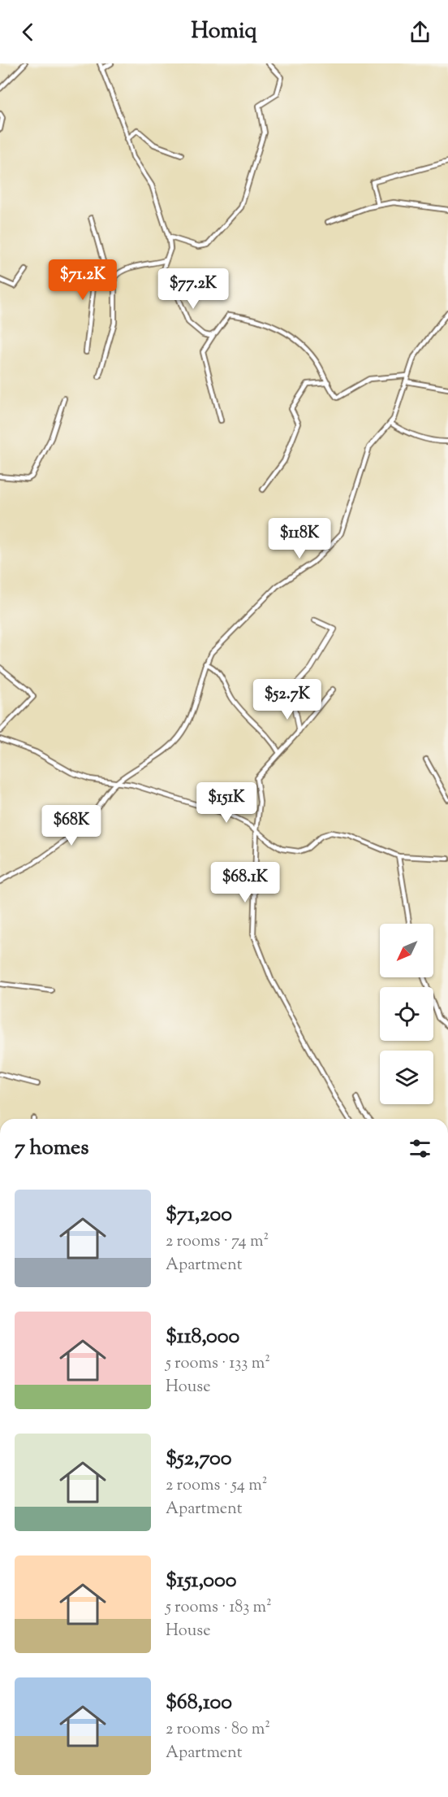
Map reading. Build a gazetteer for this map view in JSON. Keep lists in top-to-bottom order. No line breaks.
{"north":"bottom left","page":{"header":"Homiq","price":["$71.2K","$77.2K","$118K","$52.7K","$151K","$68K","$68.1K"],"heading":"7 homes","list":[{"name":"$71,200","note":"2 rooms · 74 m² · Apartment"},{"name":"$118,000","note":"5 rooms · 133 m² · House"},{"name":"$52,700","note":"2 rooms · 54 m² · Apartment"},{"name":"$151,000","note":"5 rooms · 183 m² · House"},{"name":"$68,100","note":"2 rooms · 80 m² · Apartment"}]}}
